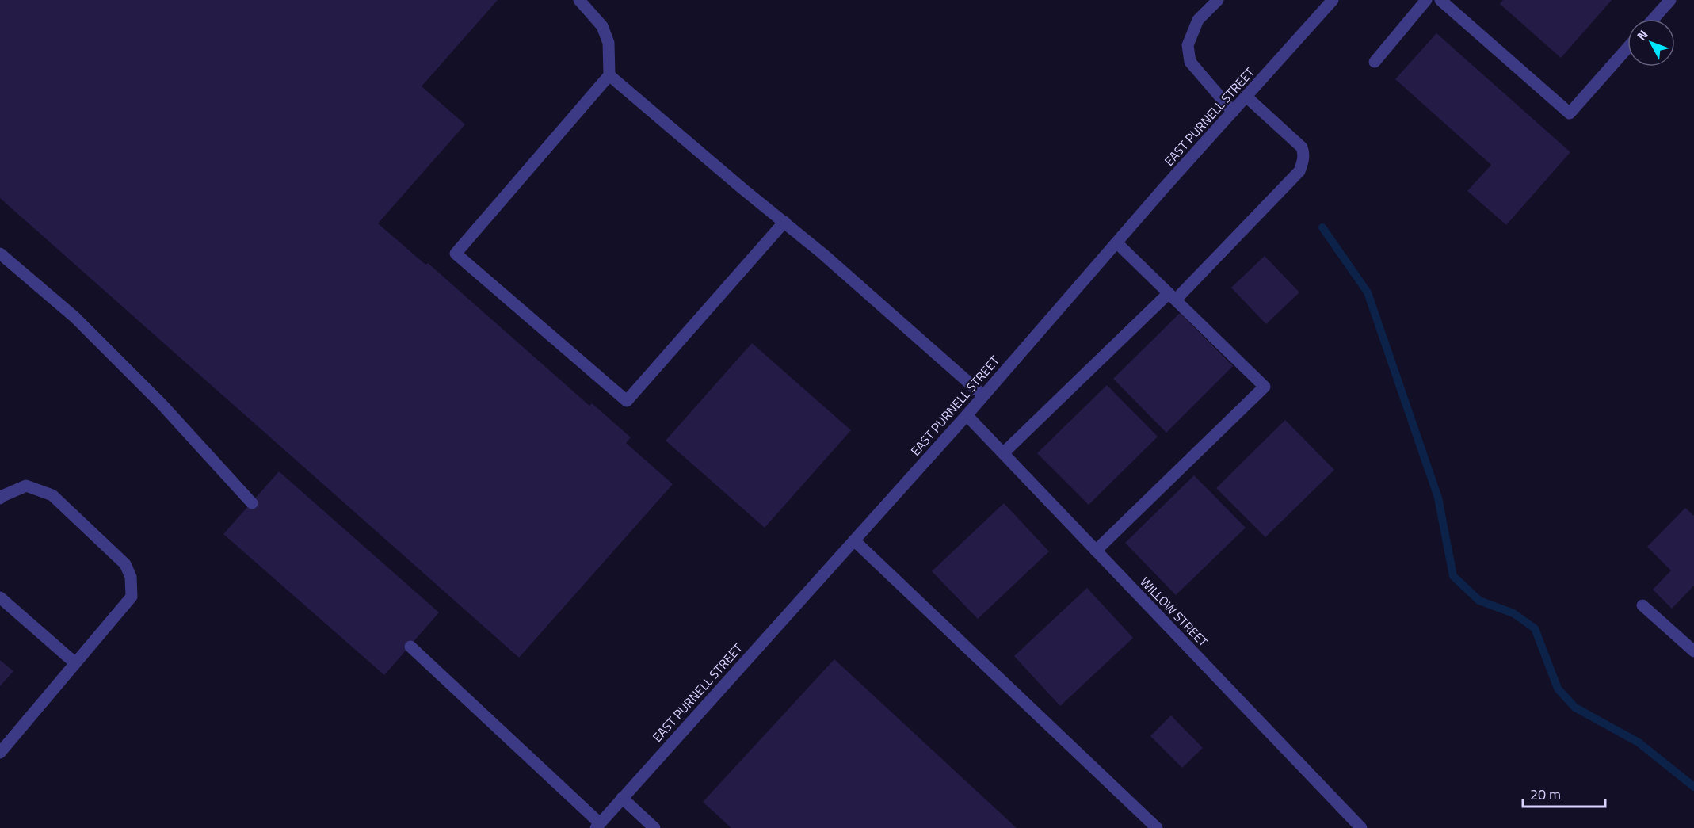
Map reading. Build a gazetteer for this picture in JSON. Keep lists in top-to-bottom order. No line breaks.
{"streets":{"street":["EAST PURNELL STREET","WILLOW STREET"]},"crossings":[["EAST PURNELL STREET","WILLOW STREET"]],"scale_bar":"20 m","north":"top left"}
